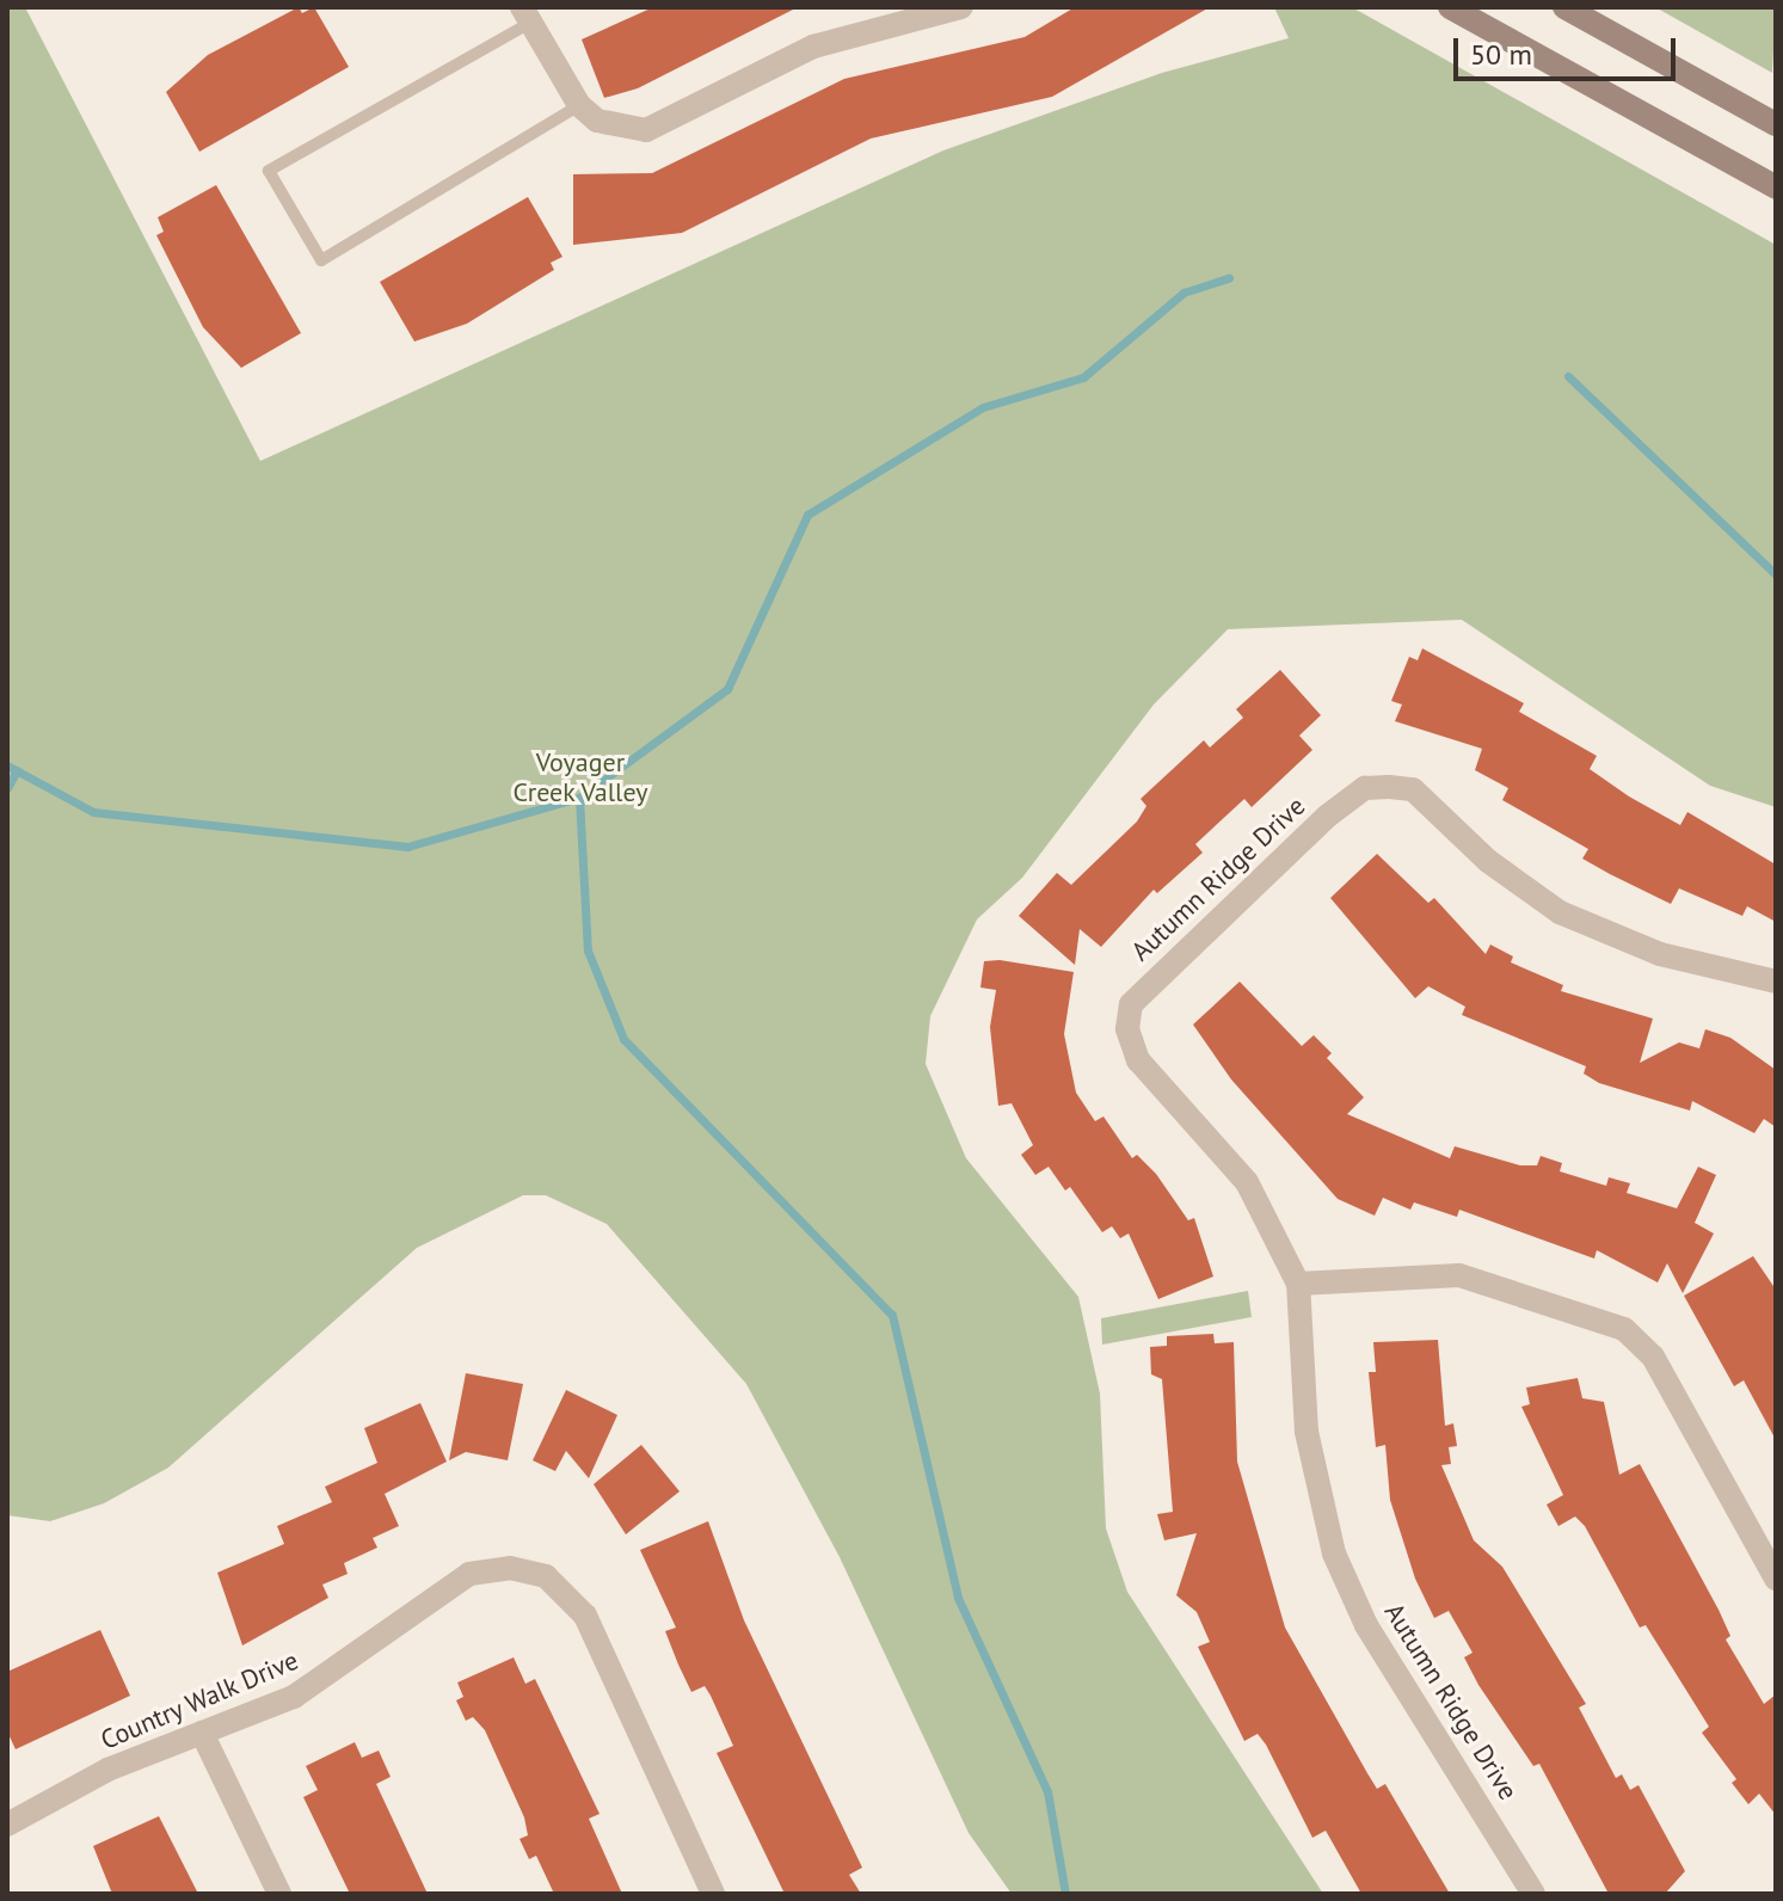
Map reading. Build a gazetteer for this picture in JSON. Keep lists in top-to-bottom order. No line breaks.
{"streets":{"street":["Autumn Ridge Drive","Country Walk Drive"]},"parks":["Voyager Creek Valley"],"scale_bar":"50 m"}
